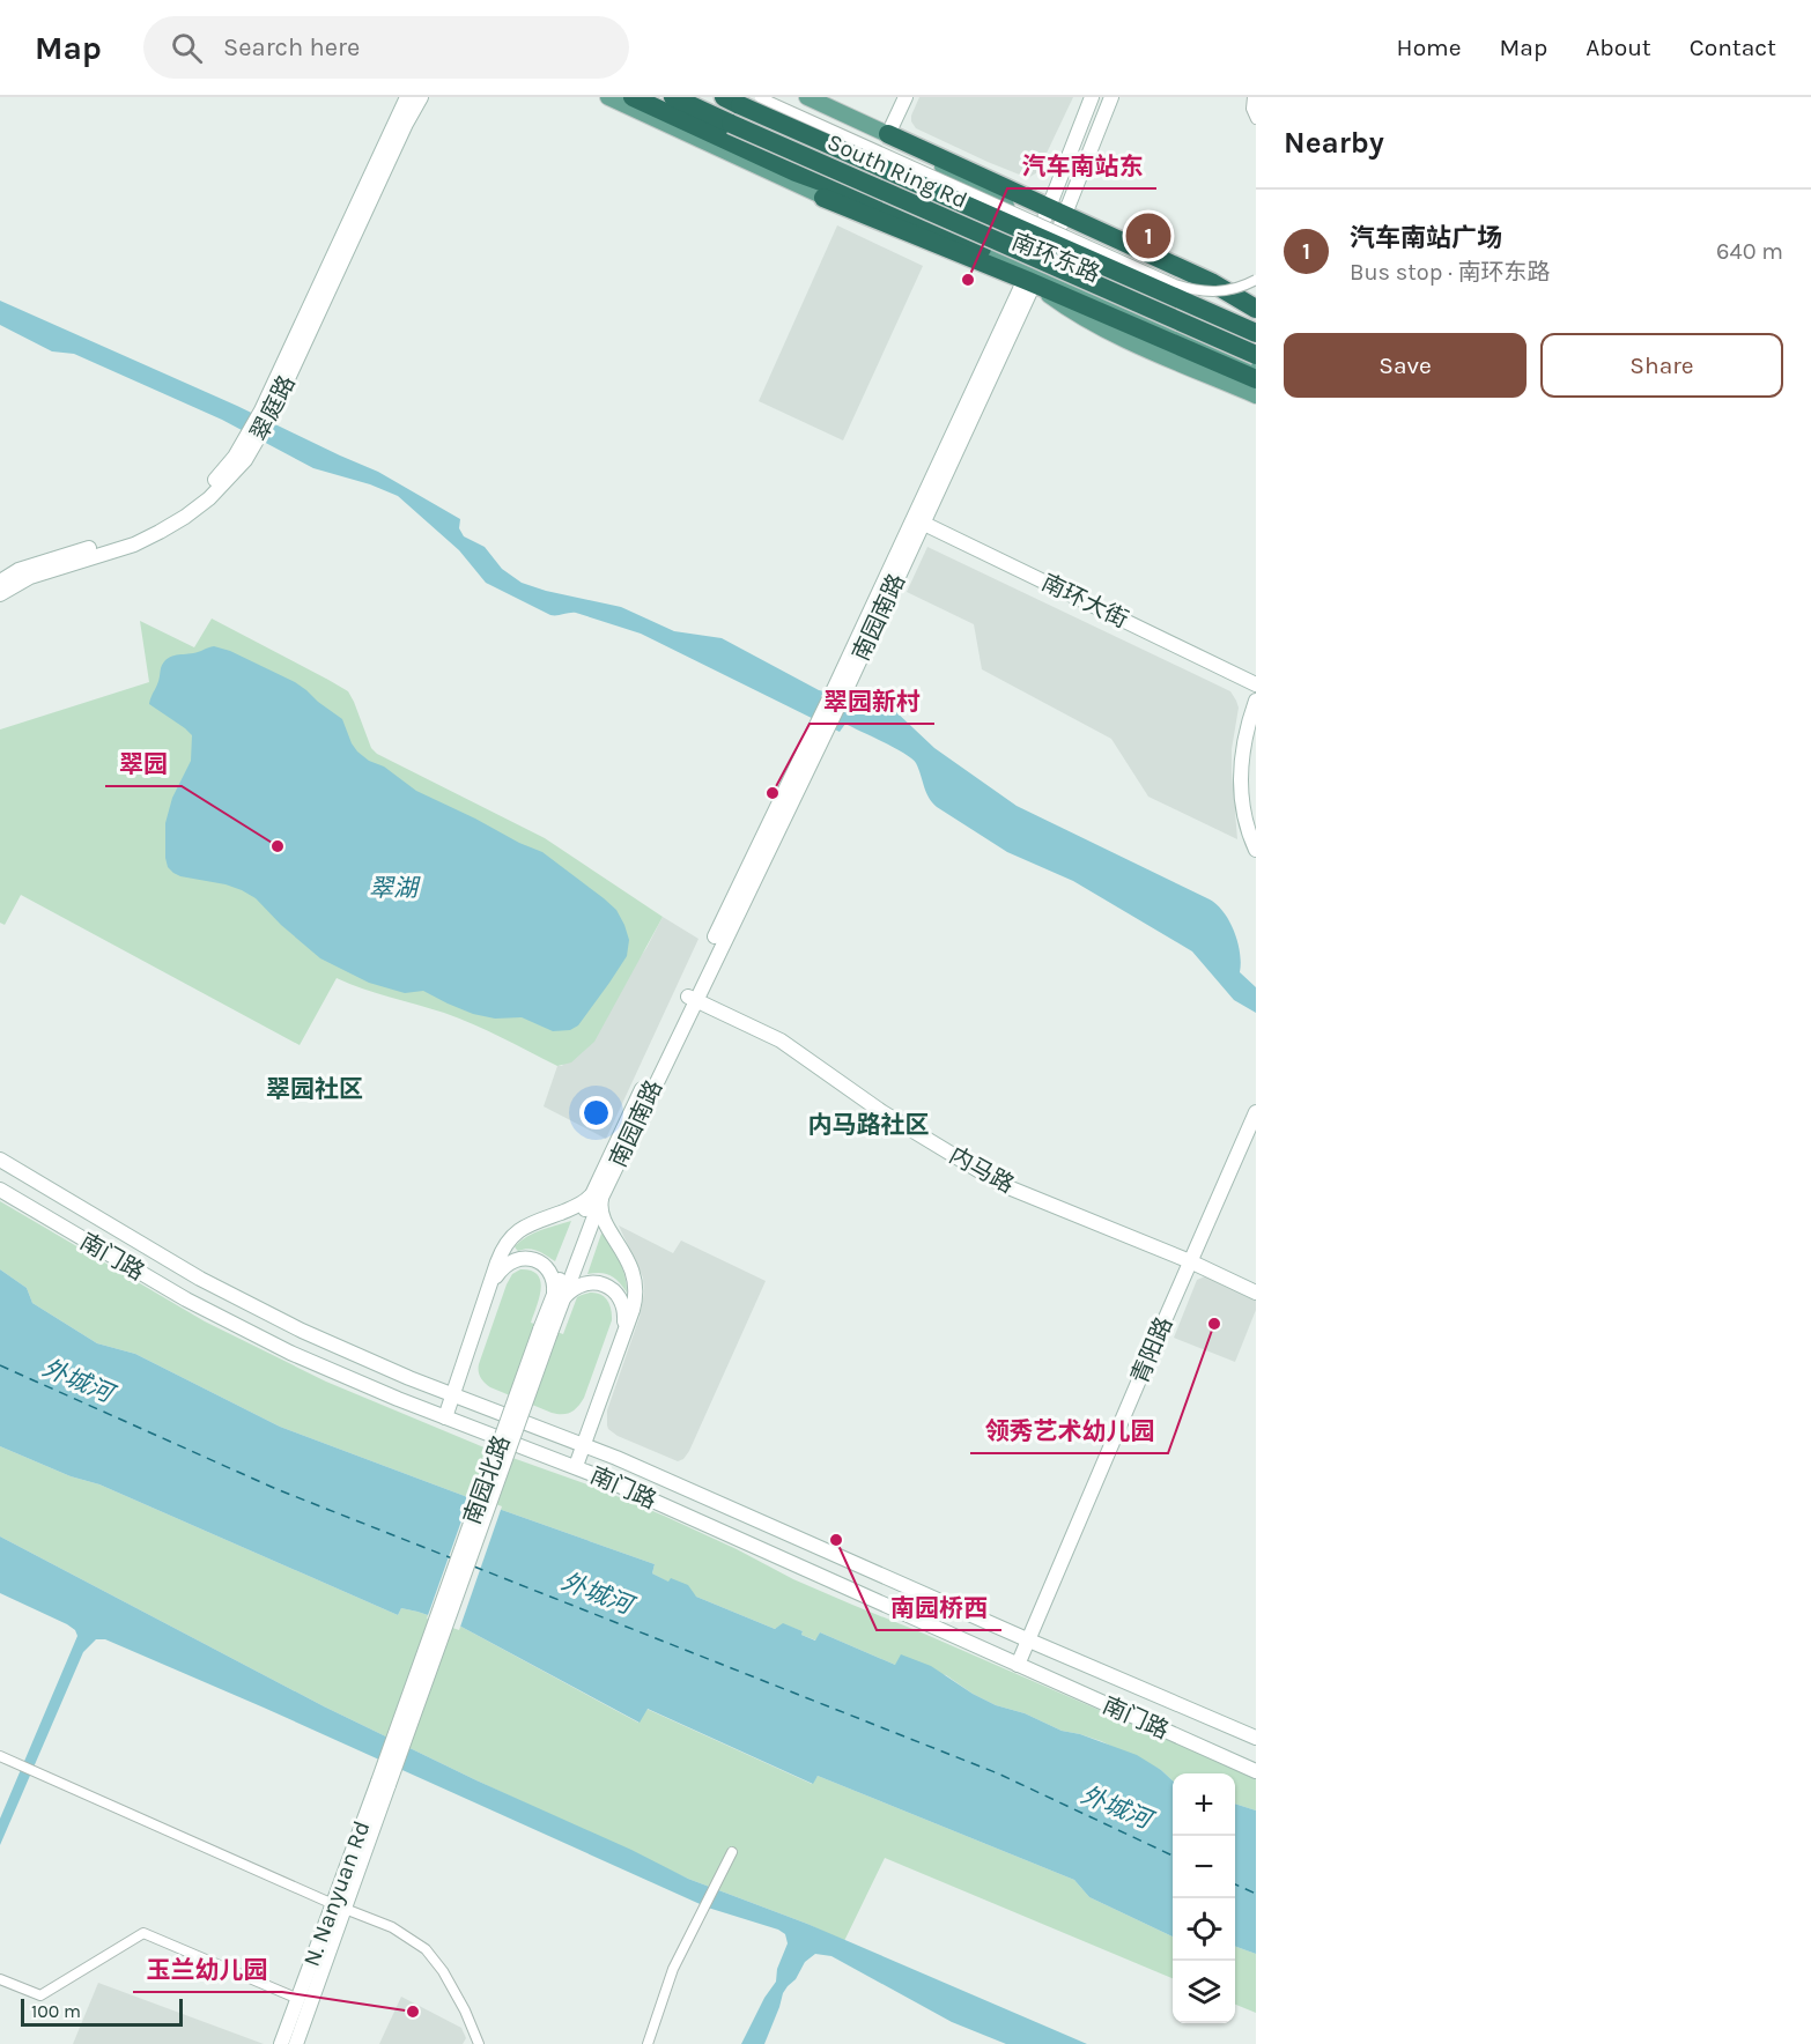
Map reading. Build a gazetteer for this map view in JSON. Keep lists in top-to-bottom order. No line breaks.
{"streets":{"highway":["South Ring Rd"],"main road":["南环东路","翠庭路","南环大街","南园南路","内马路","南门路","青阳路","南园北路","N. Nanyuan Rd"]},"crossings":[["南环东路","南园南路"],["南环大街","南园南路"],["南园南路","内马路"],["南园南路","南园北路"],["内马路","青阳路"],["南门路","青阳路"],["南园北路","N. Nanyuan Rd"]],"districts":["翠园社区","内马路社区"],"water":["翠湖","外城河"],"places":["汽车南站东","翠园新村","翠园","领秀艺术幼儿园","南园桥西","玉兰幼儿园"],"scale_bar":"100 m","page":{"header":"Map","search":"Search here","nav":["Home","Map","About","Contact"],"heading":"Nearby","list":[{"mark":"1","name":"汽车南站广场","note":"Bus stop · 南环东路","value":"640 m"}],"pins":"1","buttons":["Save","Share"],"map_buttons":["+","−"],"scale":"100 m"}}
